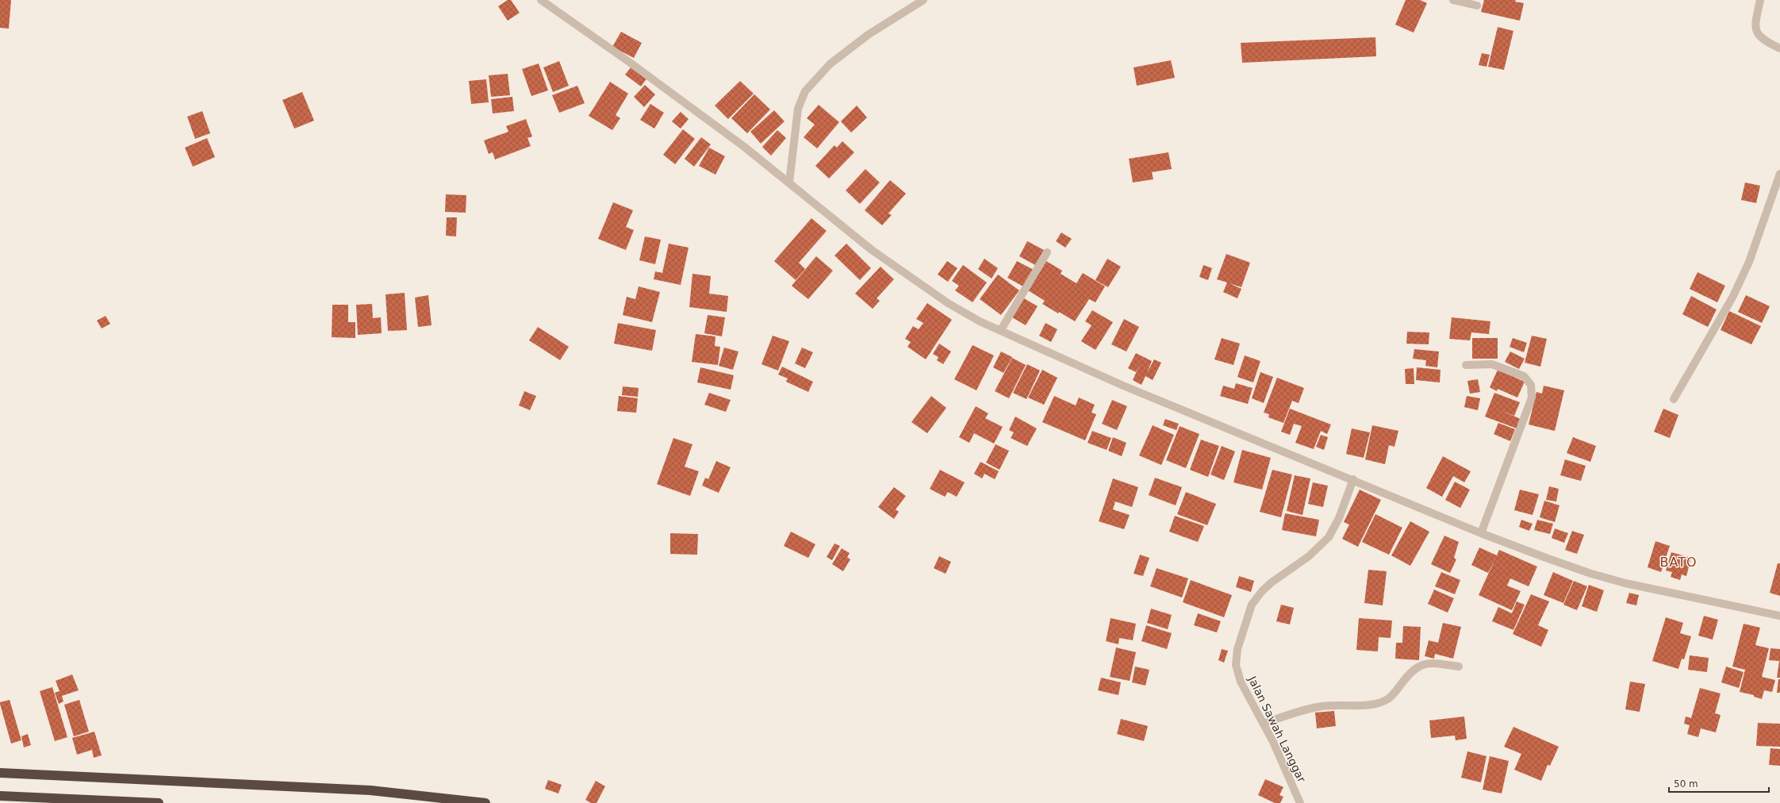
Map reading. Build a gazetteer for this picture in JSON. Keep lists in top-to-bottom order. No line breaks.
{"streets":{"street":["Jalan Sawah Langgar"]},"districts":["BATO"],"scale_bar":"50 m"}
